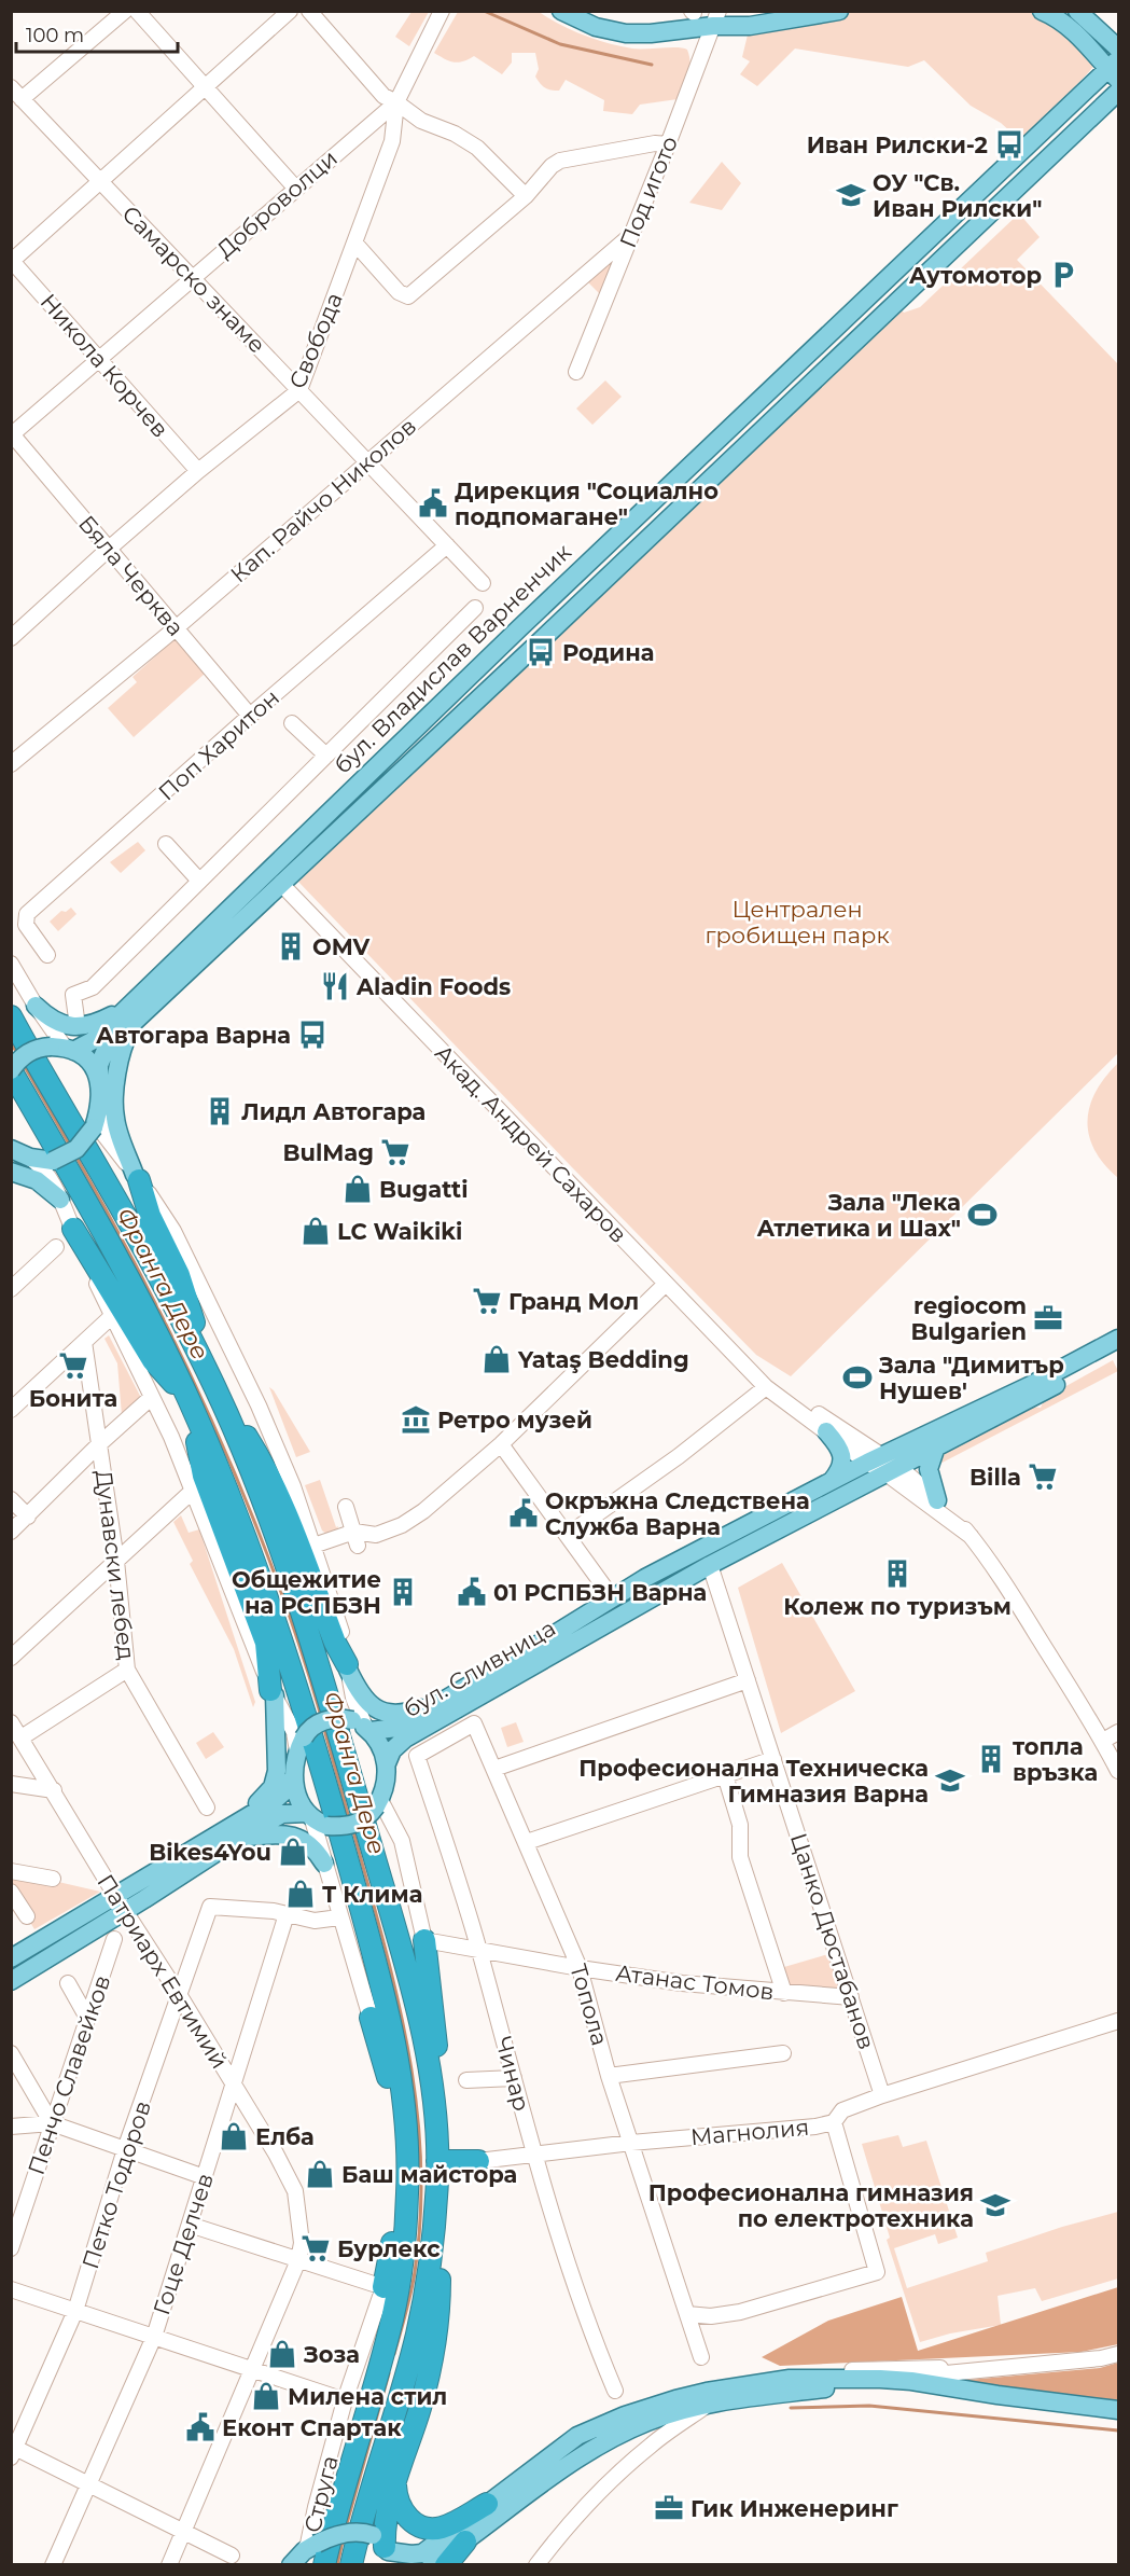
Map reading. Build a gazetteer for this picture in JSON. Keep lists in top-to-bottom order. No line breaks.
{"streets":{"main road":["бул. Владислав Варненчик","бул. Сливница"],"street":["Под игото","Доброволци","Самарско знаме","Свобода","Никола Корчев","Кап. Райчо Николов","Бяла Черква","Поп Харитон","Акад. Андрей Сахаров","Дунавски лебед","Цанко Дюстабанов","Патриарх Евтимий","Атанас Томов","Топола","Чинар","Пенчо Славейков","Магнолия","Петко Тодоров","Гоце Делчев","Струга"]},"crossings":[["Под игото","Кап. Райчо Николов"],["Доброволци","Самарско знаме"],["Доброволци","Свобода"],["Доброволци","Никола Корчев"],["Доброволци","Бяла Черква"],["Самарско знаме","Свобода"],["Самарско знаме","Кап. Райчо Николов"],["Самарско знаме","Поп Харитон"],["Свобода","Никола Корчев"],["Свобода","Бяла Черква"],["Кап. Райчо Николов","Бяла Черква"],["Бяла Черква","Поп Харитон"],["бул. Владислав Варненчик","Акад. Андрей Сахаров"],["Акад. Андрей Сахаров","бул. Сливница"],["бул. Сливница","Цанко Дюстабанов"],["Цанко Дюстабанов","Атанас Томов"],["Цанко Дюстабанов","Магнолия"],["Патриарх Евтимий","Петко Тодоров"],["Патриарх Евтимий","Гоце Делчев"],["Атанас Томов","Топола"],["Атанас Томов","Чинар"],["Топола","Чинар"],["Топола","Магнолия"],["Чинар","Магнолия"],["Петко Тодоров","Гоце Делчев"]],"water":["Франга Дере"],"parks":["Централен гробищен парк"],"places":{"bus stop":["Иван Рилски-2","Родина","Автогара Варна"],"school or university":["ОУ \"Св. Иван Рилски\"","Професионална Техническа Гимназия Варна","Професионална гимназия по електротехника"],"parking":["Аутомотор"],"public building":["Дирекция \"Социално подпомагане\"","Окръжна Следствена Служба Варна","01 РСПБЗН Варна","Еконт Спартак"],"building":["OMV","Лидл Автогара","Колеж по туризъм","Общежитие на РСПБЗН","топла връзка"],"restaurant":["Aladin Foods"],"supermarket":["BulMag","Гранд Мол","Бонита","Billa","Бурлекс"],"shop":["Bugatti","LC Waikiki","Yataş Bedding","Bikes4You","Т Клима","Елба","Баш майстора","Зоза","Милена стил"],"sports":["Зала \"Лека Атлетика и Шах\"","Зала \"Димитър Нушев'"],"office":["regiocom Bulgarien","Гик Инженеринг"],"museum":["Ретро музей"]},"scale_bar":"100 m"}
